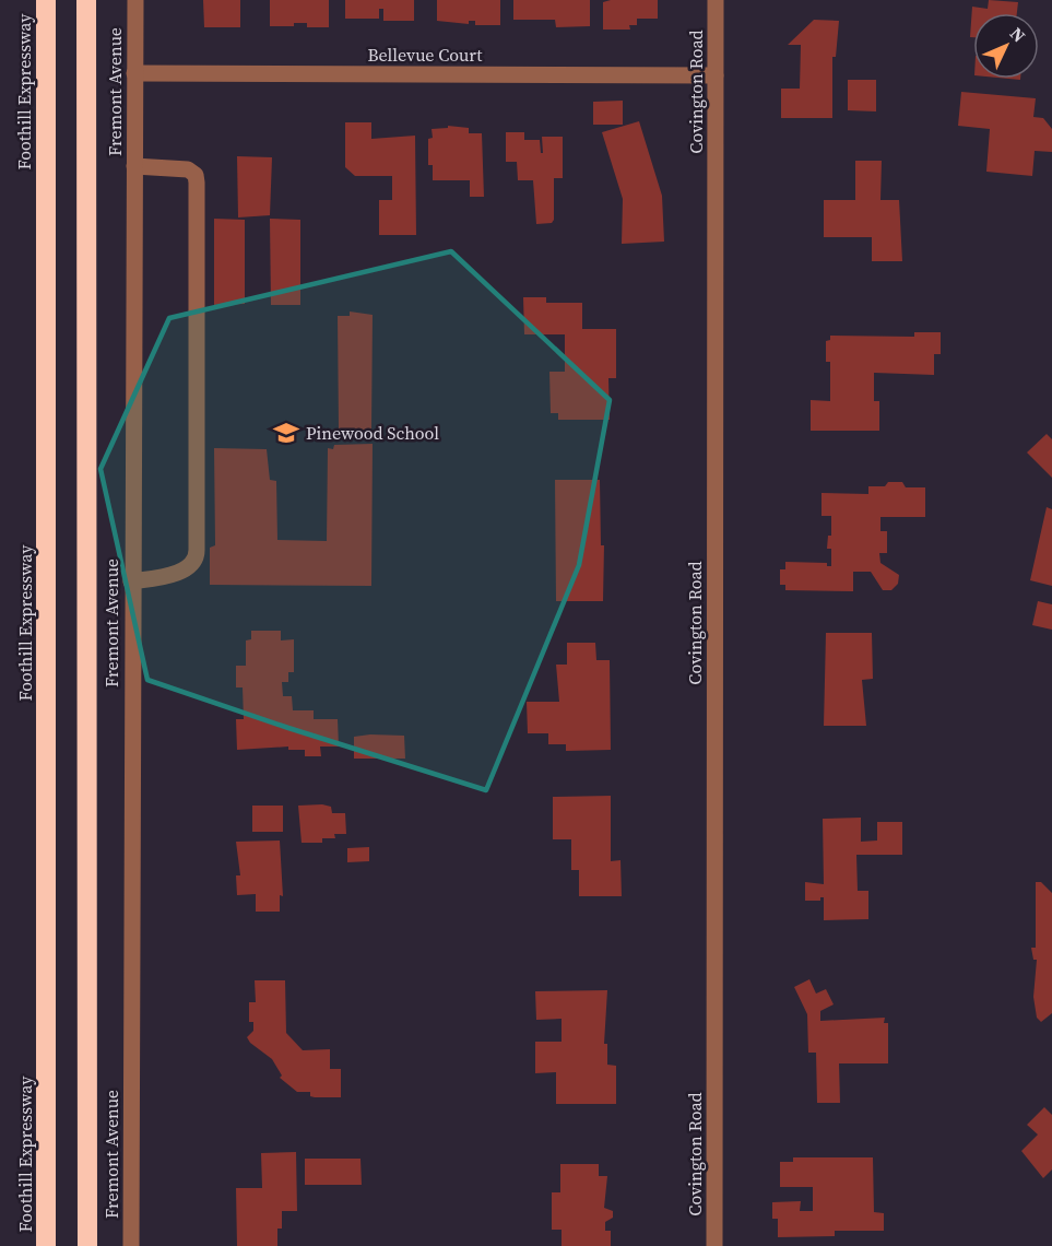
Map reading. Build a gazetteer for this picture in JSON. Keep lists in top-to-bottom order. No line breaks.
{"streets":{"highway":["Foothill Expressway"],"street":["Bellevue Court","Fremont Avenue","Covington Road"]},"crossings":[["Bellevue Court","Fremont Avenue"],["Bellevue Court","Covington Road"]],"places":{"school or university":["Pinewood School"]},"north":"top right"}
